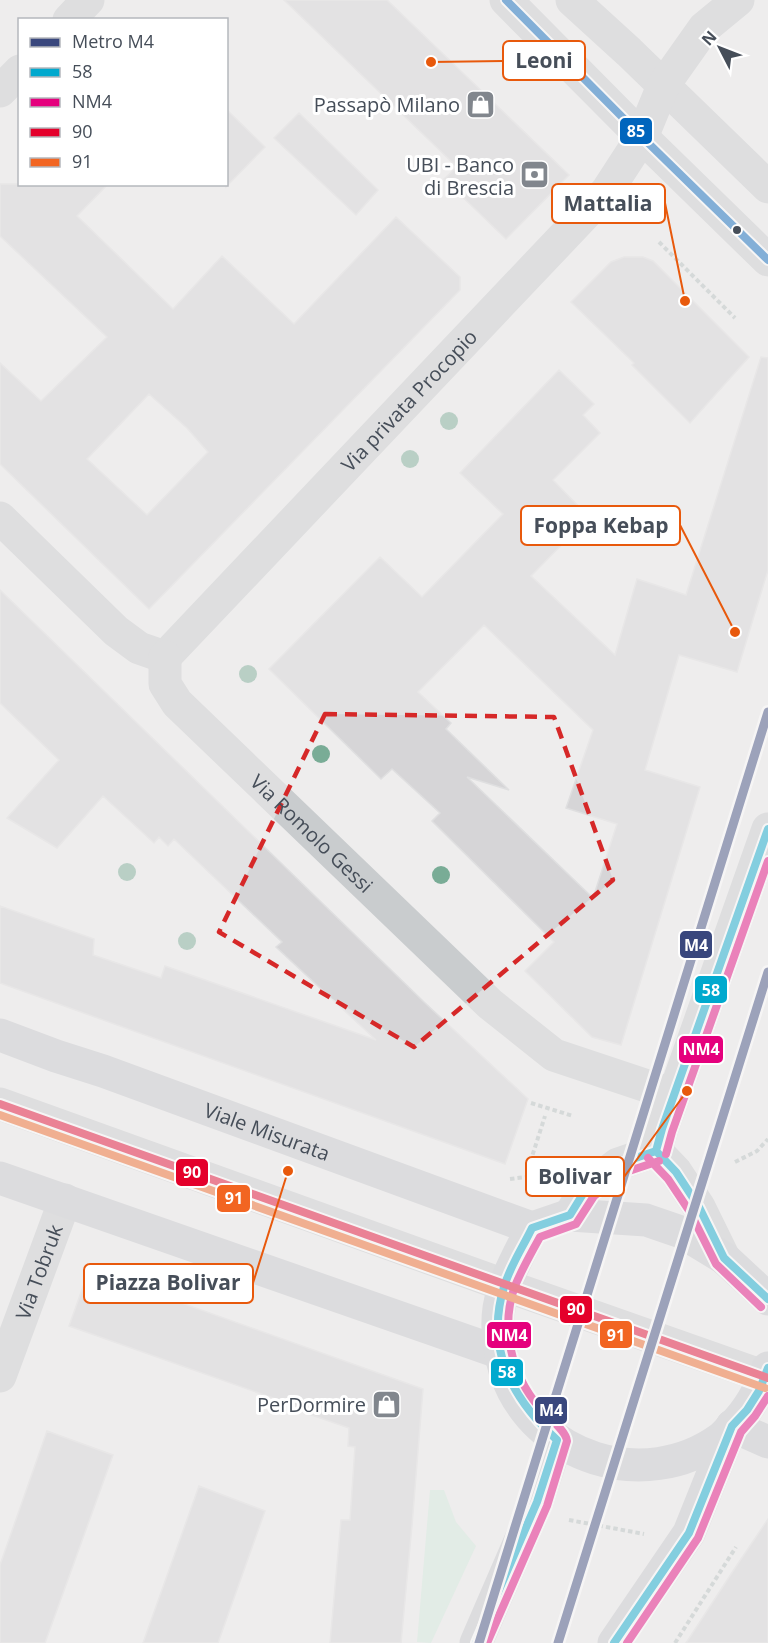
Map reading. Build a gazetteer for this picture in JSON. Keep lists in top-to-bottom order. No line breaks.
{"streets":{"main road":["Viale Misurata"],"street":["Via privata Procopio","Via Romolo Gessi","Via Tobruk"]},"crossings":[["Via privata Procopio","Via Romolo Gessi"]],"places":{"other":["Leoni","Mattalia","Foppa Kebap","Bolivar","Piazza Bolivar"],"shop":["Passapò Milano","PerDormire"],"bank":["UBI - Banco di Brescia"]},"lines":["transit line 85","metro line M4","transit line 58","transit line NM4","transit line 90","transit line 91"],"legend":["Metro M4","58","NM4","90","91"],"north":"top left"}
